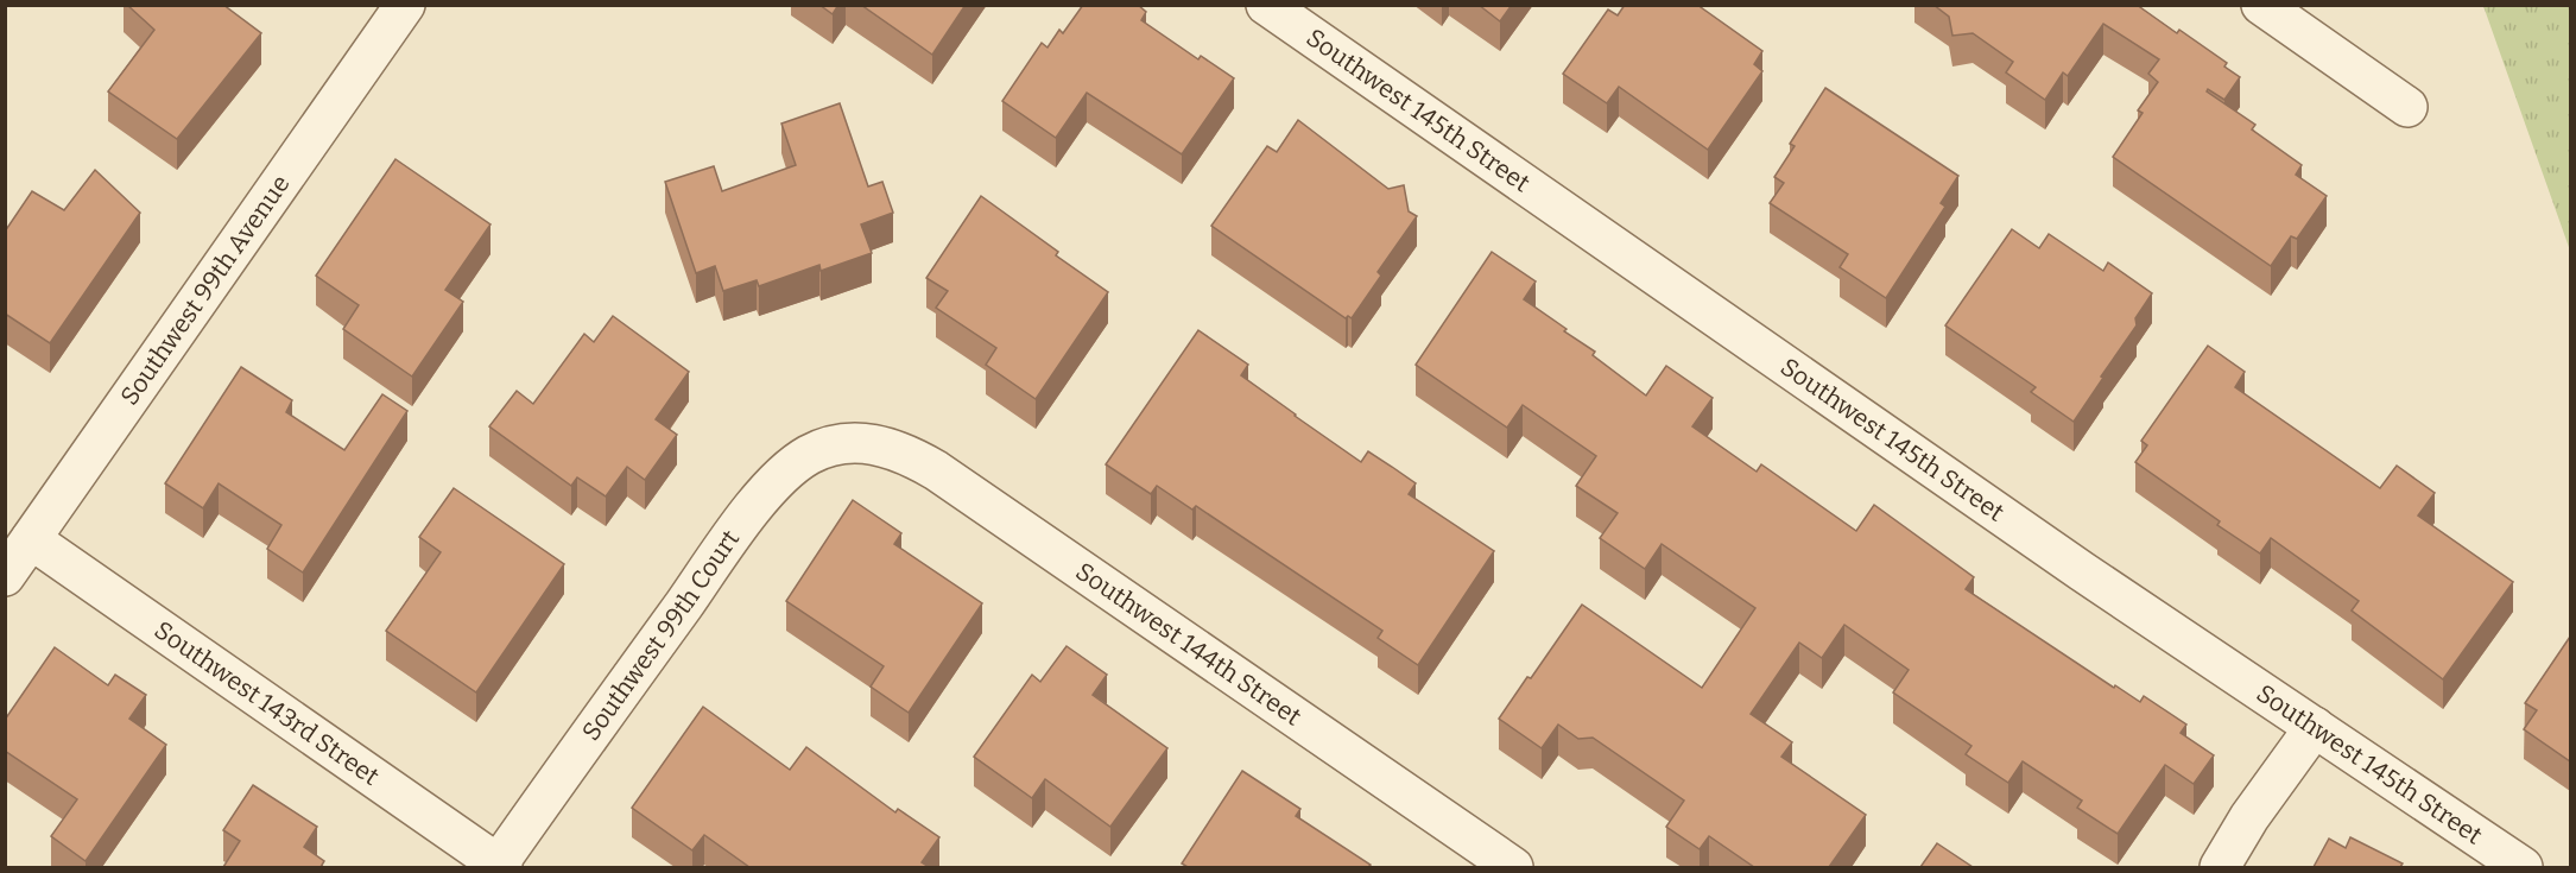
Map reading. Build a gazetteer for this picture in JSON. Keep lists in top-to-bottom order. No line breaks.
{"streets":{"street":["Southwest 145th Street","Southwest 99th Avenue","Southwest 99th Court","Southwest 144th Street","Southwest 143rd Street"]},"crossings":[["Southwest 99th Avenue","Southwest 143rd Street"],["Southwest 99th Court","Southwest 144th Street"],["Southwest 99th Court","Southwest 143rd Street"]]}
